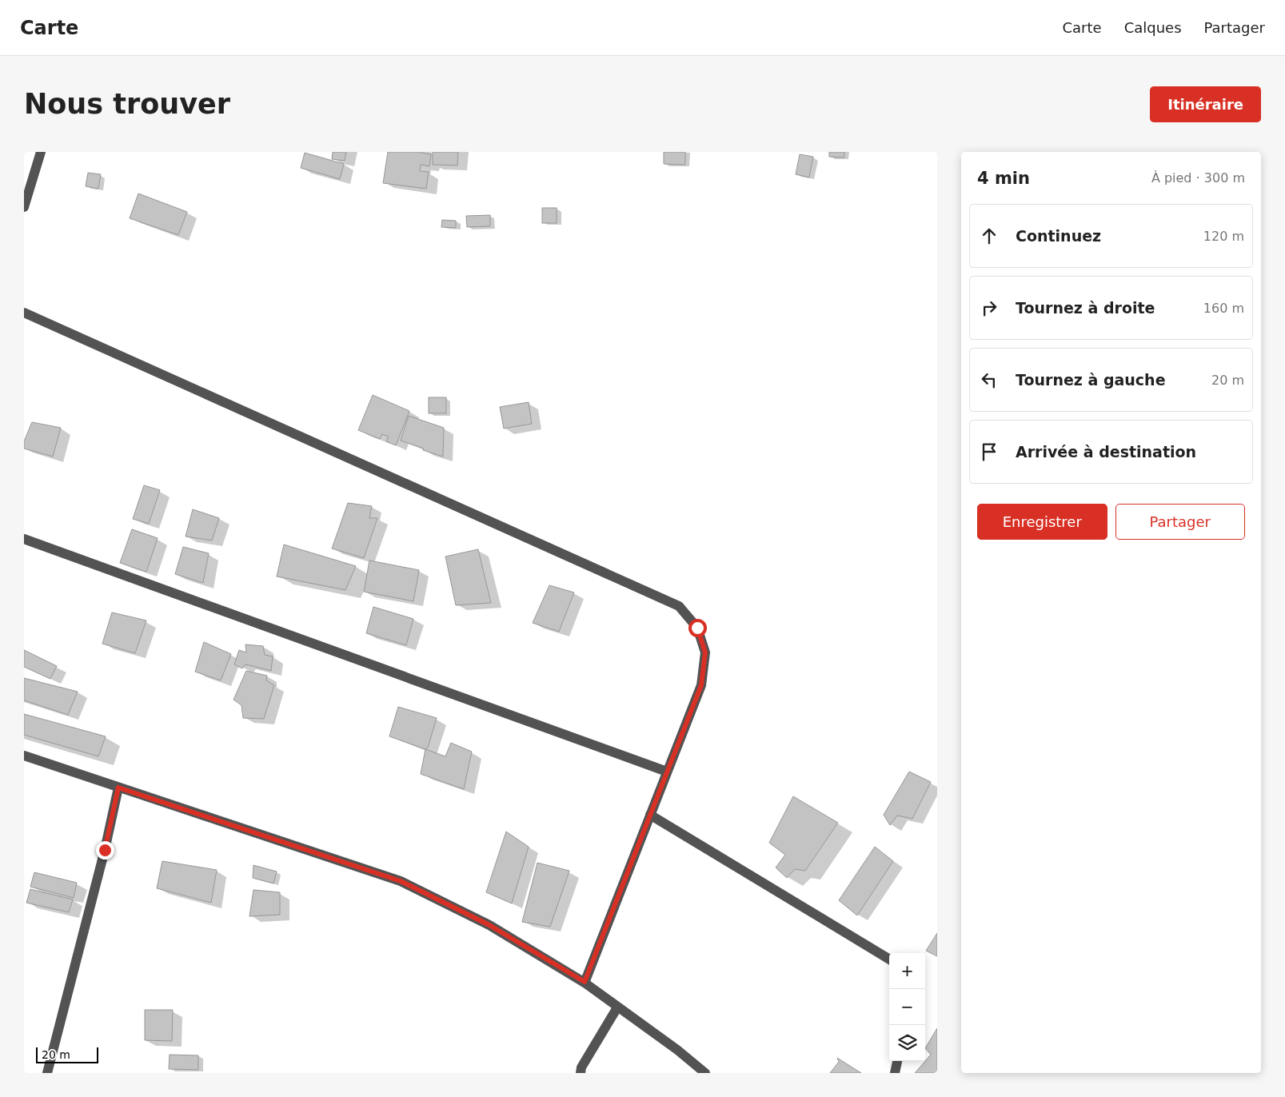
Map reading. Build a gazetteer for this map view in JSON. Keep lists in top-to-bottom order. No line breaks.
{"scale_bar":"20 m","page":{"header":"Carte","nav":["Carte","Calques","Partager"],"buttons":["Itinéraire",["Enregistrer","Partager"]],"title":"Nous trouver","heading":["4 min","À pied · 300 m"],"list":[["Continuez","120 m"],["Tournez à droite","160 m"],["Tournez à gauche","20 m"],"Arrivée à destination"],"map_buttons":["+","−"],"scale":"20 m"}}
